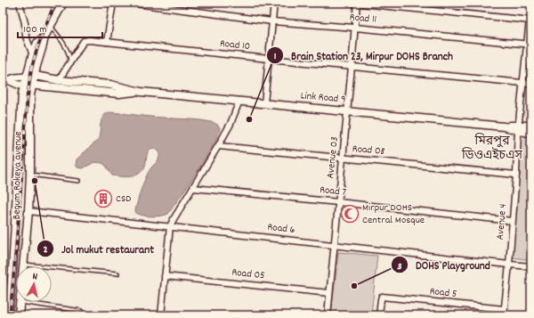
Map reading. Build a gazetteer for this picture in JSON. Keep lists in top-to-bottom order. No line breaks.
{"streets":{"main road":["Link Road 9","Begum Rokeya avenue"],"street":["Road 11","Road 10","Road 08","Avenue 03","Road 7","Avenue 4","Road 6","Road 05","Road 5"]},"crossings":[["Road 11","Avenue 03"],["Road 11","Avenue 4"],["Road 10","Avenue 03"],["Road 10","Avenue 4"],["Link Road 9","Avenue 03"],["Link Road 9","Begum Rokeya avenue"],["Link Road 9","Avenue 4"],["Road 08","Avenue 03"],["Road 08","Avenue 4"],["Avenue 03","Road 7"],["Avenue 03","Road 6"],["Avenue 03","Road 05"],["Begum Rokeya avenue","Road 6"],["Road 7","Avenue 4"],["Avenue 4","Road 6"],["Avenue 4","Road 5"]],"districts":["মিরপুর ডিওএইচএস"],"places":{"other":["Brain Station 23, Mirpur DOHS Branch","Jol mukut restaurant","DOHS Playground"],"building":["CSD"],"mosque":["Mirpur DOHS Central Mosque"]},"scale_bar":"100 m","north":"top"}
